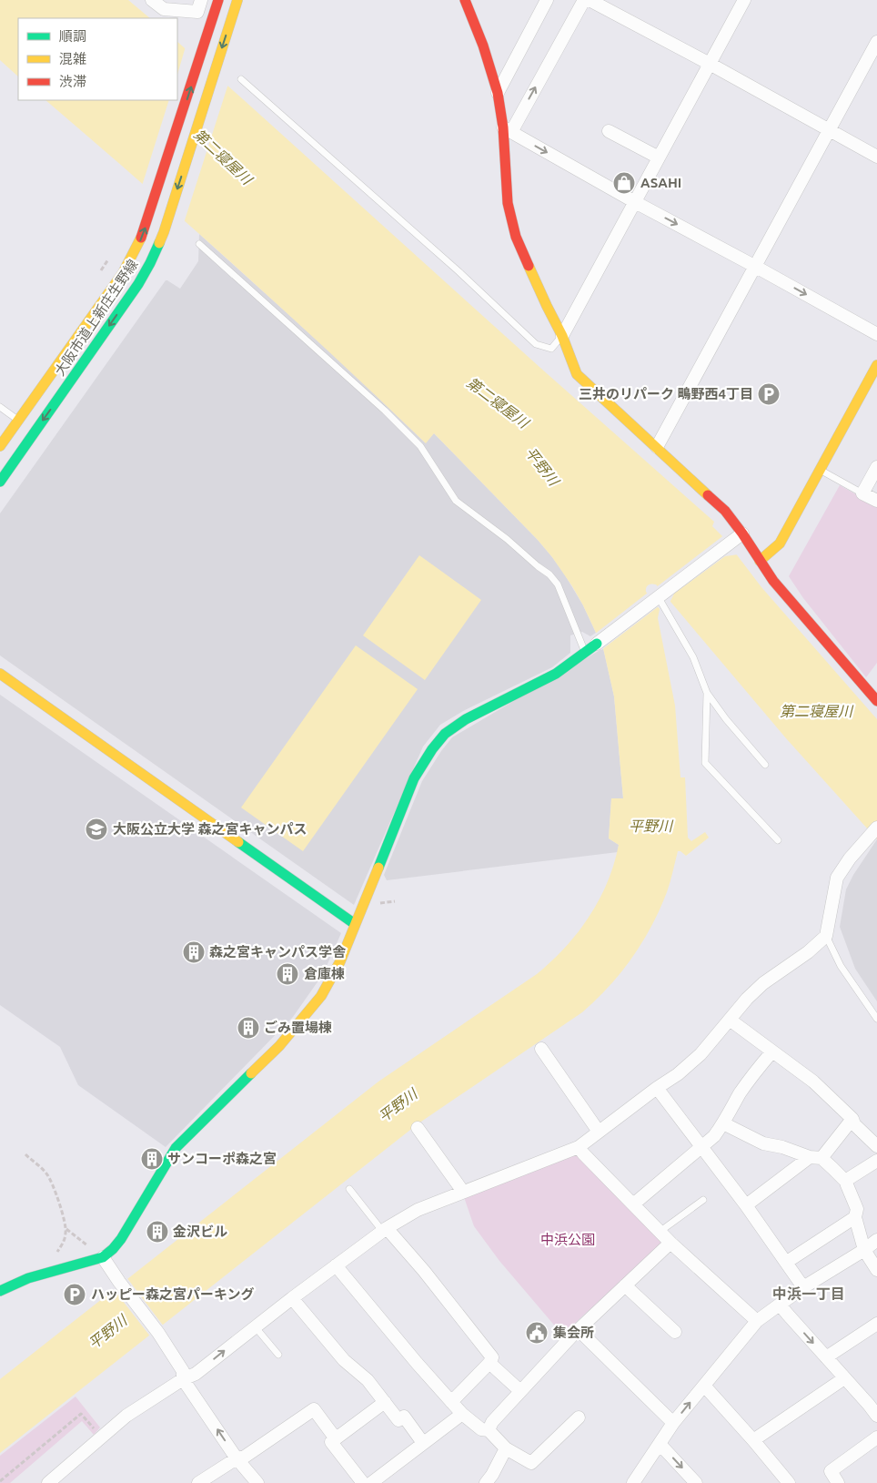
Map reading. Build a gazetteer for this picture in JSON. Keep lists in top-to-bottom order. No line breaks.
{"streets":{"street":["大阪市道上新庄生野線"]},"districts":["中浜一丁目"],"water":["第二寝屋川","平野川"],"parks":["中浜公園"],"places":{"shop":["ASAHI"],"parking":["三井のリパーク 鴫野西4丁目","ハッピー森之宮パーキング"],"school or university":["大阪公立大学 森之宮キャンパス"],"building":["森之宮キャンパス学舎","倉庫棟","ごみ置場棟","サンコーポ森之宮","金沢ビル"],"public building":["集会所"]},"legend":["順調","混雑","渋滞"]}
